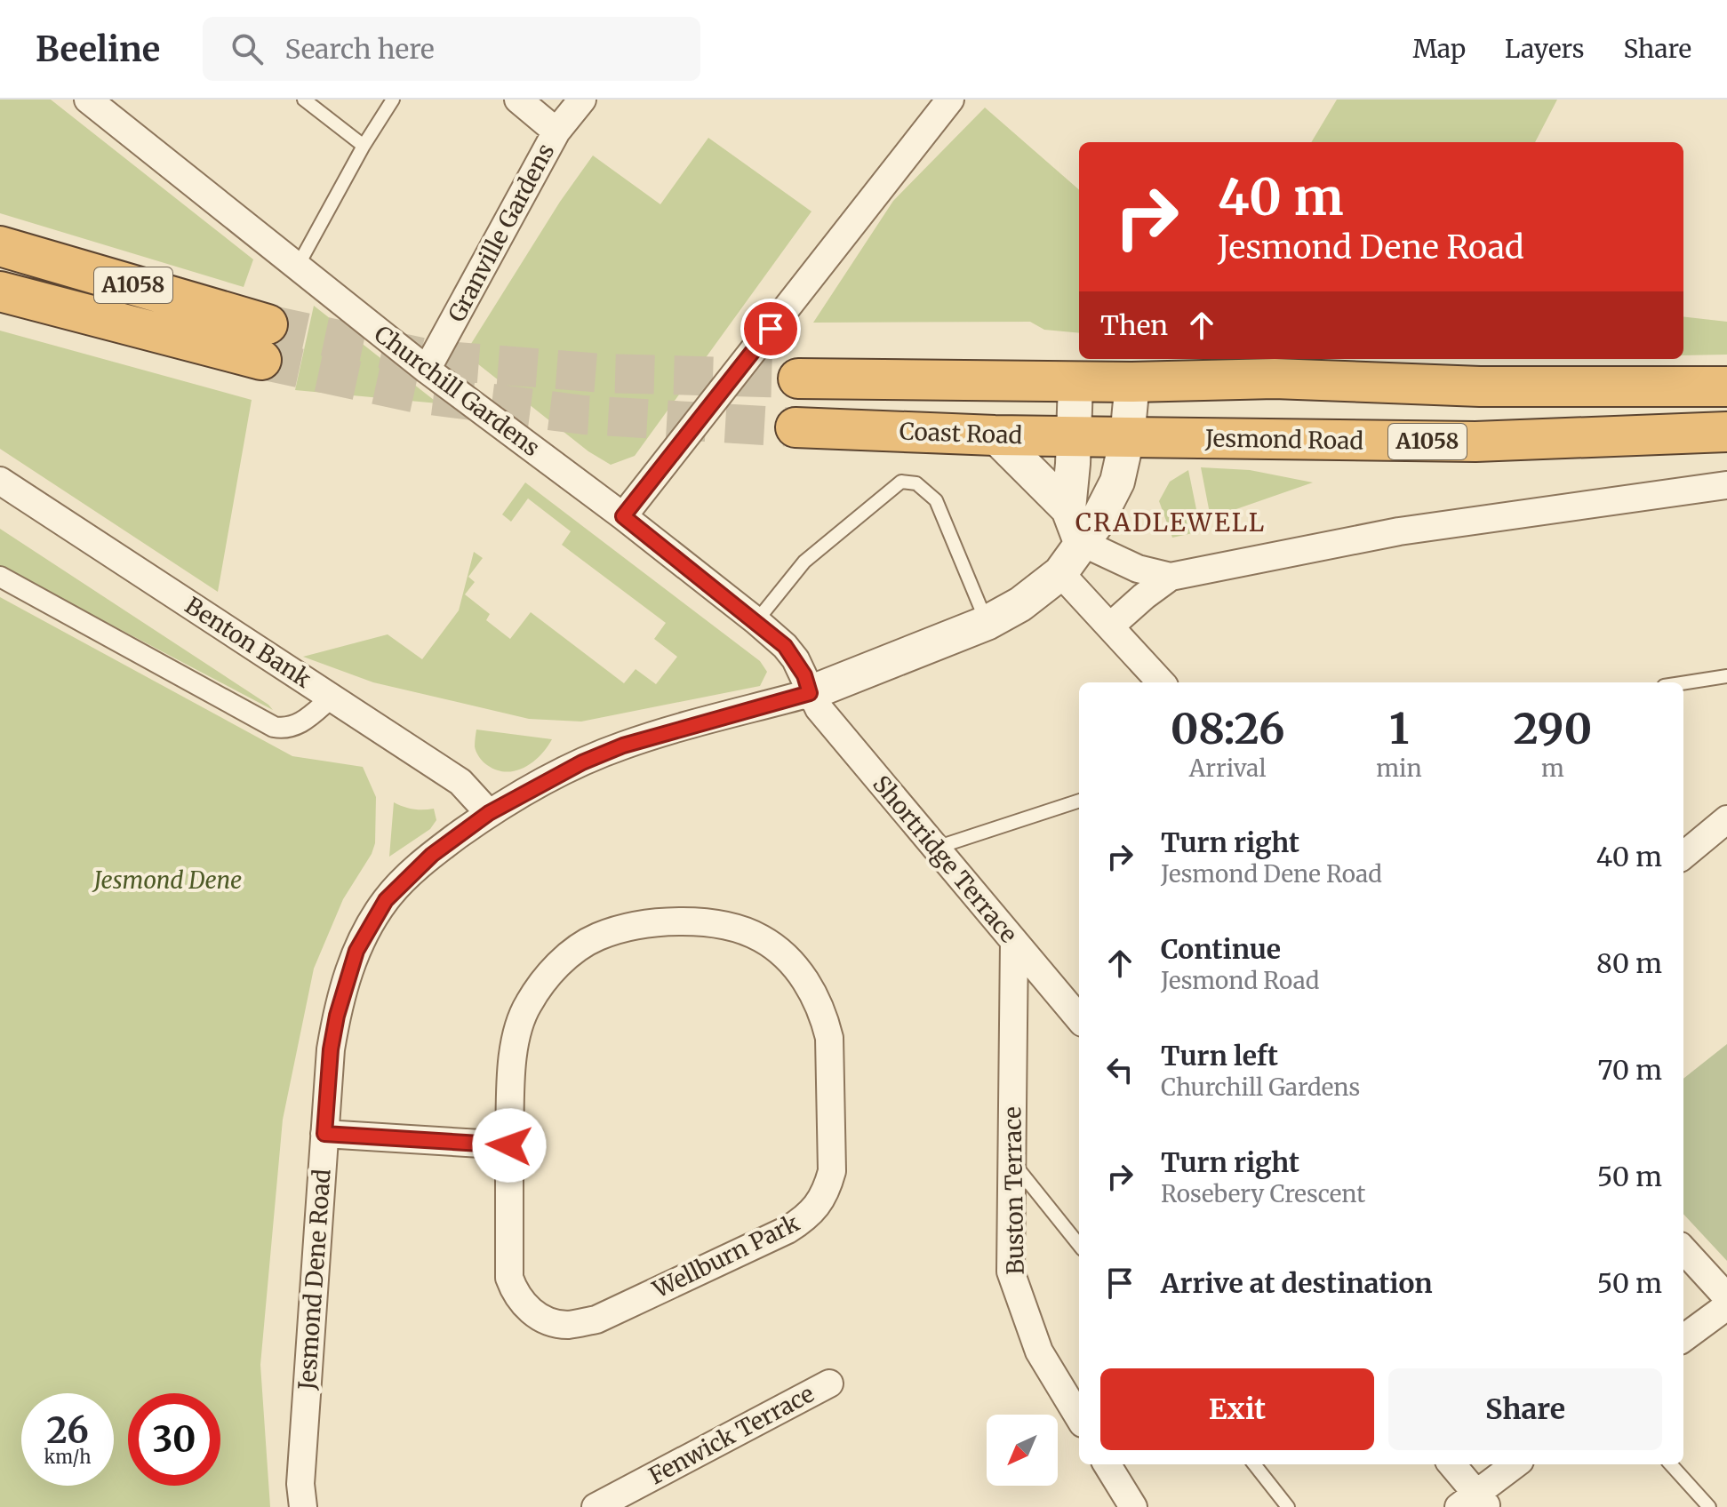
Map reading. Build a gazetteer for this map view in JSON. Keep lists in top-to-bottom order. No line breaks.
{"streets":{"highway":["A1058","Coast Road","Jesmond Road"],"street":["Granville Gardens","Churchill Gardens","Benton Bank","Shortridge Terrace","Buston Terrace","Wellburn Park","Jesmond Dene Road","Fenwick Terrace"]},"crossings":[["Granville Gardens","Churchill Gardens"],["Churchill Gardens","Shortridge Terrace"],["Coast Road","Jesmond Road"],["Benton Bank","Jesmond Dene Road"],["Shortridge Terrace","Buston Terrace"]],"districts":["CRADLEWELL"],"parks":["Jesmond Dene"],"north":"bottom left","page":{"header":"Beeline","search":"Search here","nav":["Map","Layers","Share"],"turn":["40 m","Jesmond Dene Road"],"then":"Then","eta":["08:26","Arrival","1","min","290","m"],"list":[{"name":"Turn right","note":"Jesmond Dene Road","value":"40 m"},{"name":"Continue","note":"Jesmond Road","value":"80 m"},{"name":"Turn left","note":"Churchill Gardens","value":"70 m"},{"name":"Turn right","note":"Rosebery Crescent","value":"50 m"},{"name":"Arrive at destination","value":"50 m"}],"buttons":["Exit","Share"],"speed":"26 km/h","limit":"30"}}
